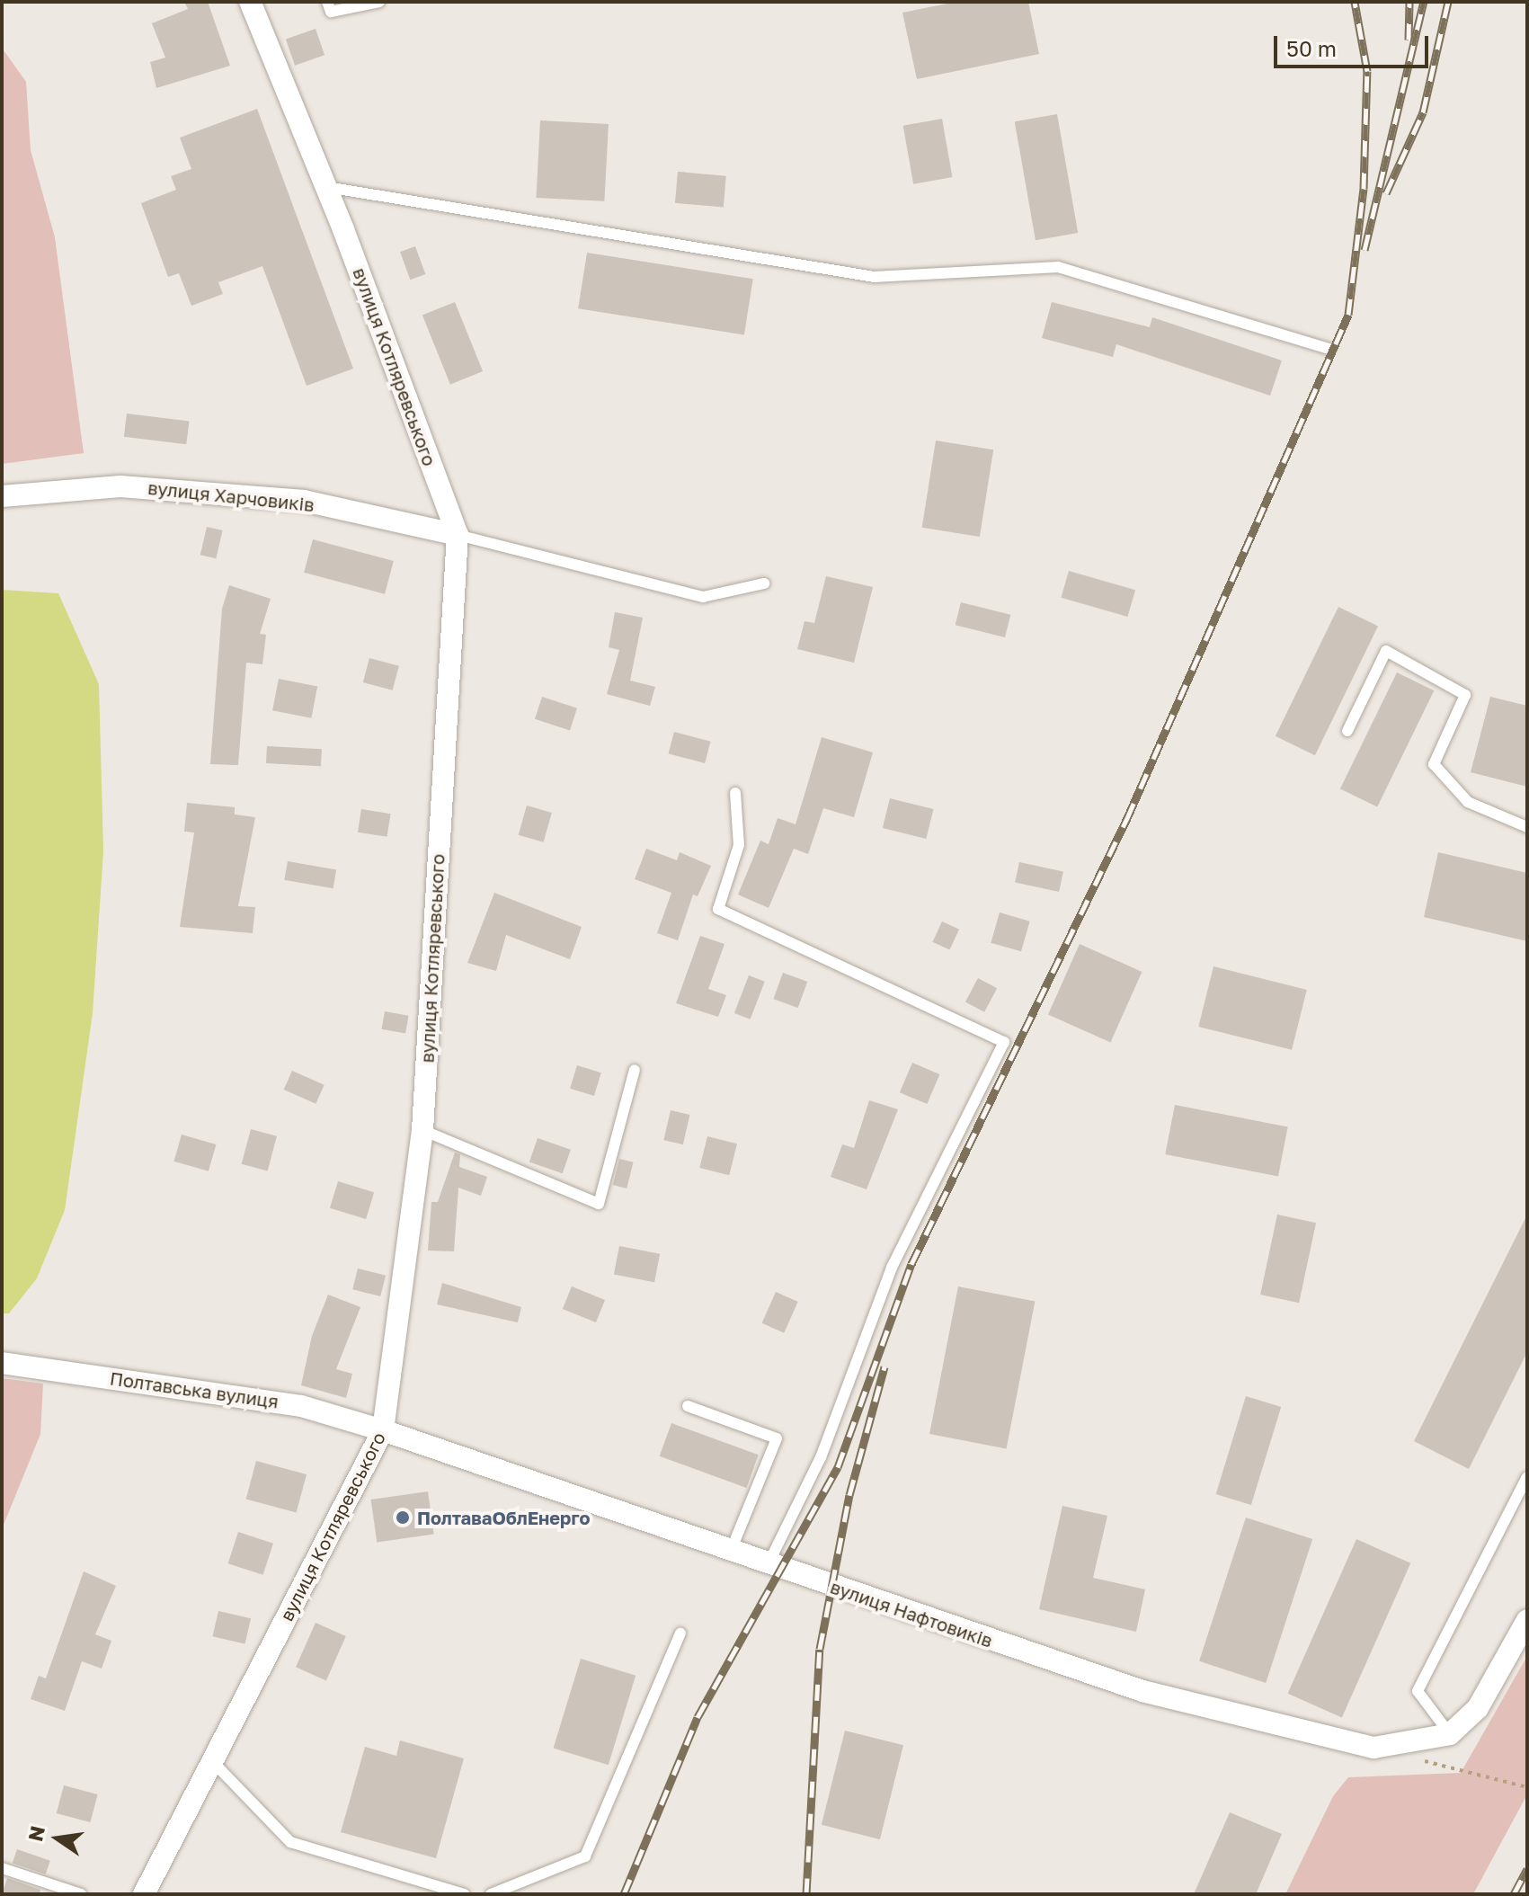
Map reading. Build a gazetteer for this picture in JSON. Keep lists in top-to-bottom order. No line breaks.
{"streets":{"street":["вулиця Котляревського","вулиця Харчовиків","Полтавська вулиця","вулиця Нафтовиків"]},"crossings":[["вулиця Котляревського","вулиця Харчовиків"],["вулиця Котляревського","Полтавська вулиця"],["вулиця Котляревського","вулиця Нафтовиків"],["Полтавська вулиця","вулиця Нафтовиків"]],"places":["ПолтаваОблЕнерго"],"scale_bar":"50 m","north":"left"}
